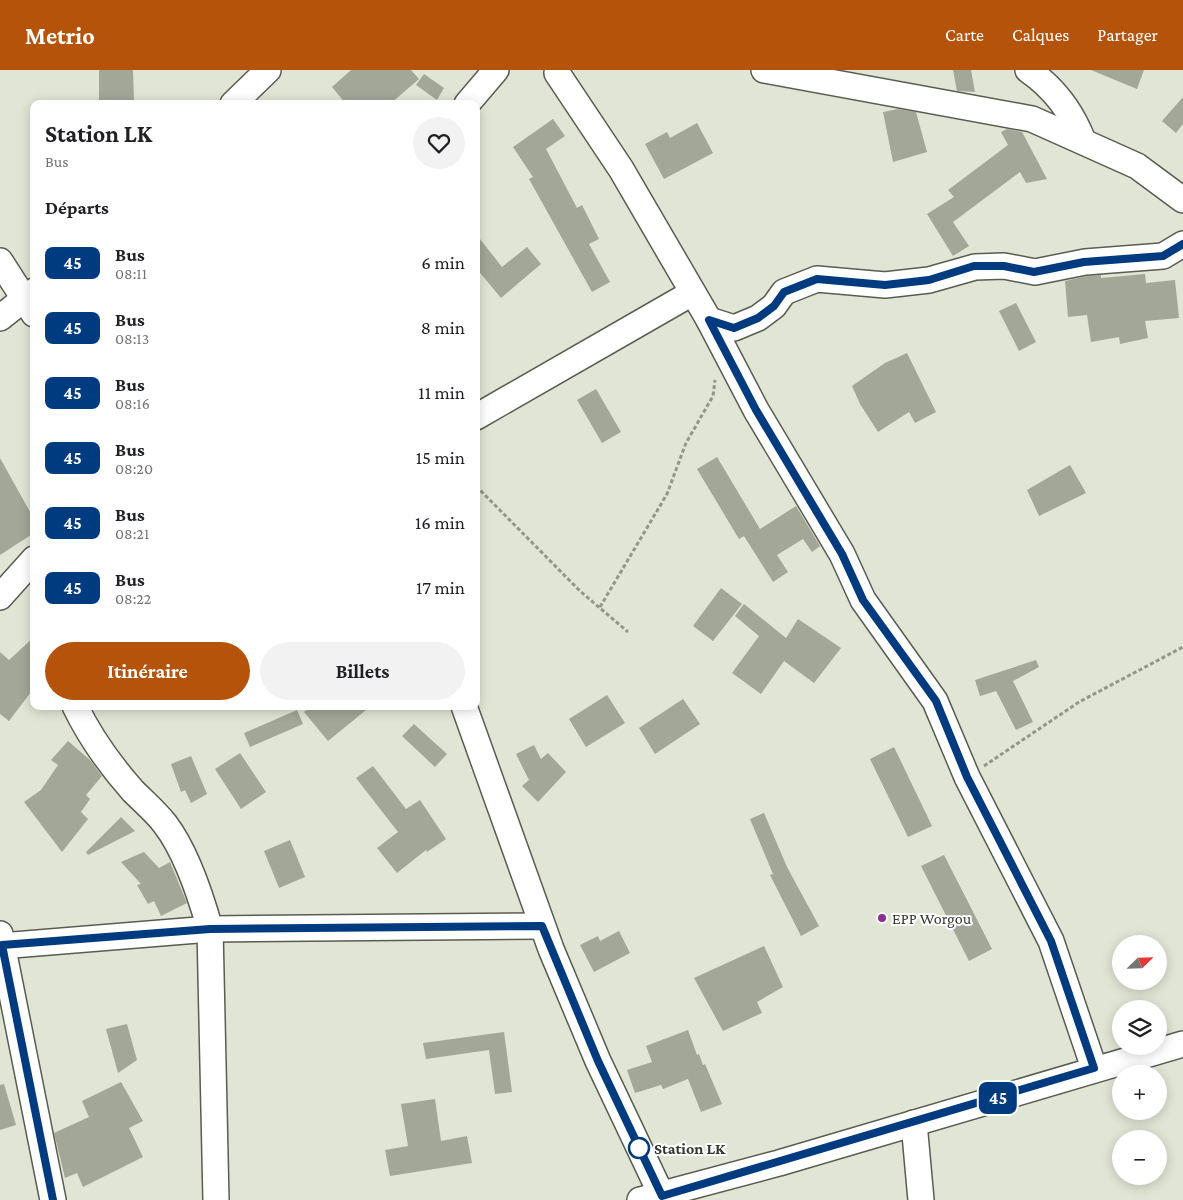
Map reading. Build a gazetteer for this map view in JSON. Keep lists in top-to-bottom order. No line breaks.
{"places":["EPP Worgou","Station LK"],"lines":["bus line 45"],"north":"top right","page":{"header":"Metrio","nav":["Carte","Calques","Partager"],"on_map":"45","heading":[["Station LK","Bus"],"Départs"],"list":[{"mark":"45","name":"Bus","note":"08:11","value":"6 min"},{"mark":"45","name":"Bus","note":"08:13","value":"8 min"},{"mark":"45","name":"Bus","note":"08:16","value":"11 min"},{"mark":"45","name":"Bus","note":"08:20","value":"15 min"},{"mark":"45","name":"Bus","note":"08:21","value":"16 min"},{"mark":"45","name":"Bus","note":"08:22","value":"17 min"}],"buttons":["Itinéraire","Billets"],"map_buttons":["+","−"]}}
